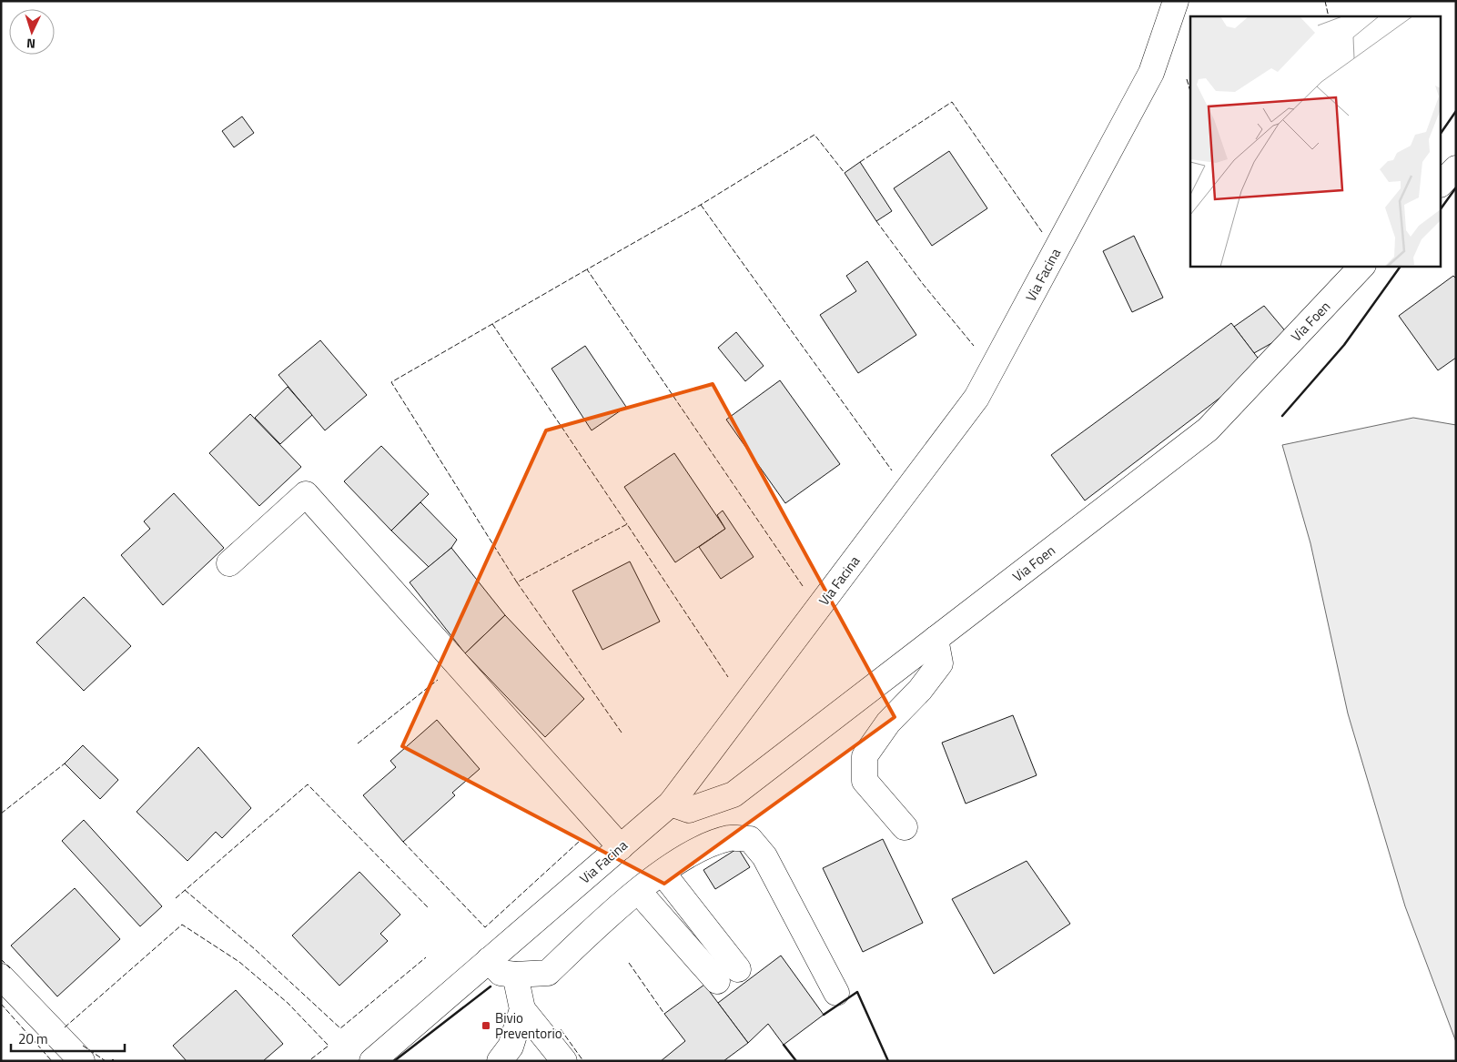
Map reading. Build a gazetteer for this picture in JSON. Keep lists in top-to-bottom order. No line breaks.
{"streets":{"main road":["Via Facina","Via Foen"]},"crossings":[["Via Facina","Via Foen"]],"places":{"transit":["Bivio Preventorio"]},"scale_bar":"20 m","north":"bottom"}
